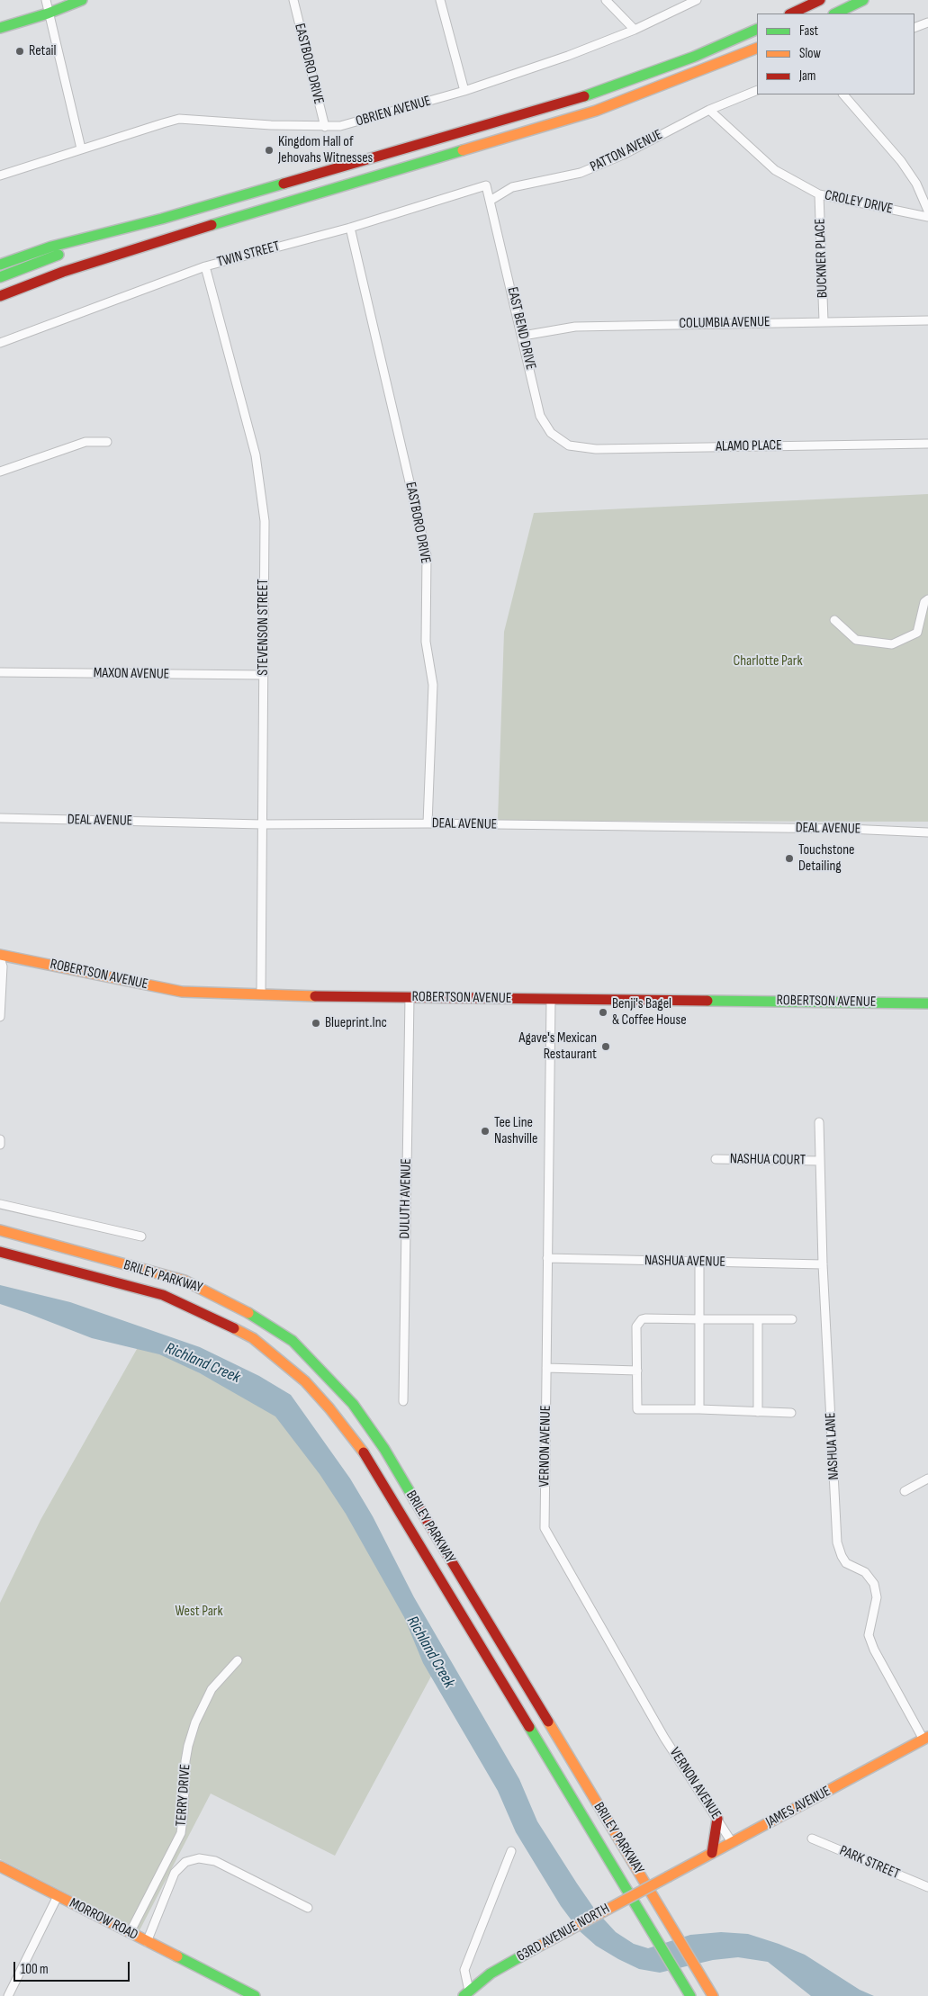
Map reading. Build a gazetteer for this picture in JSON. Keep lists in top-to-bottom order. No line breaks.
{"streets":{"main road":["ROBERTSON AVENUE","BRILEY PARKWAY","JAMES AVENUE","MORROW ROAD","63RD AVENUE NORTH"],"street":["EASTBORO DRIVE","OBRIEN AVENUE","PATTON AVENUE","CROLEY DRIVE","TWIN STREET","BUCKNER PLACE","COLUMBIA AVENUE","EAST BEND DRIVE","ALAMO PLACE","STEVENSON STREET","MAXON AVENUE","DEAL AVENUE","NASHUA COURT","DULUTH AVENUE","NASHUA AVENUE","VERNON AVENUE","NASHUA LANE","TERRY DRIVE","PARK STREET"]},"crossings":[["EASTBORO DRIVE","OBRIEN AVENUE"],["EASTBORO DRIVE","TWIN STREET"],["EASTBORO DRIVE","DEAL AVENUE"],["PATTON AVENUE","CROLEY DRIVE"],["PATTON AVENUE","TWIN STREET"],["PATTON AVENUE","EAST BEND DRIVE"],["CROLEY DRIVE","BUCKNER PLACE"],["TWIN STREET","EAST BEND DRIVE"],["TWIN STREET","STEVENSON STREET"],["BUCKNER PLACE","COLUMBIA AVENUE"],["COLUMBIA AVENUE","EAST BEND DRIVE"],["EAST BEND DRIVE","ALAMO PLACE"],["STEVENSON STREET","MAXON AVENUE"],["STEVENSON STREET","DEAL AVENUE"],["STEVENSON STREET","ROBERTSON AVENUE"],["ROBERTSON AVENUE","DULUTH AVENUE"],["ROBERTSON AVENUE","VERNON AVENUE"],["NASHUA COURT","NASHUA LANE"],["NASHUA AVENUE","VERNON AVENUE"],["NASHUA AVENUE","NASHUA LANE"],["VERNON AVENUE","JAMES AVENUE"],["NASHUA LANE","JAMES AVENUE"],["TERRY DRIVE","MORROW ROAD"],["JAMES AVENUE","63RD AVENUE NORTH"]],"water":["Richland Creek"],"parks":["Charlotte Park","West Park"],"places":["Retail","Kingdom Hall of Jehovahs Witnesses","Touchstone Detailing","Benji's Bagel & Coffee House","Blueprint.Inc","Agave's Mexican Restaurant","Tee Line Nashville"],"legend":["Fast","Slow","Jam"],"scale_bar":"100 m"}
